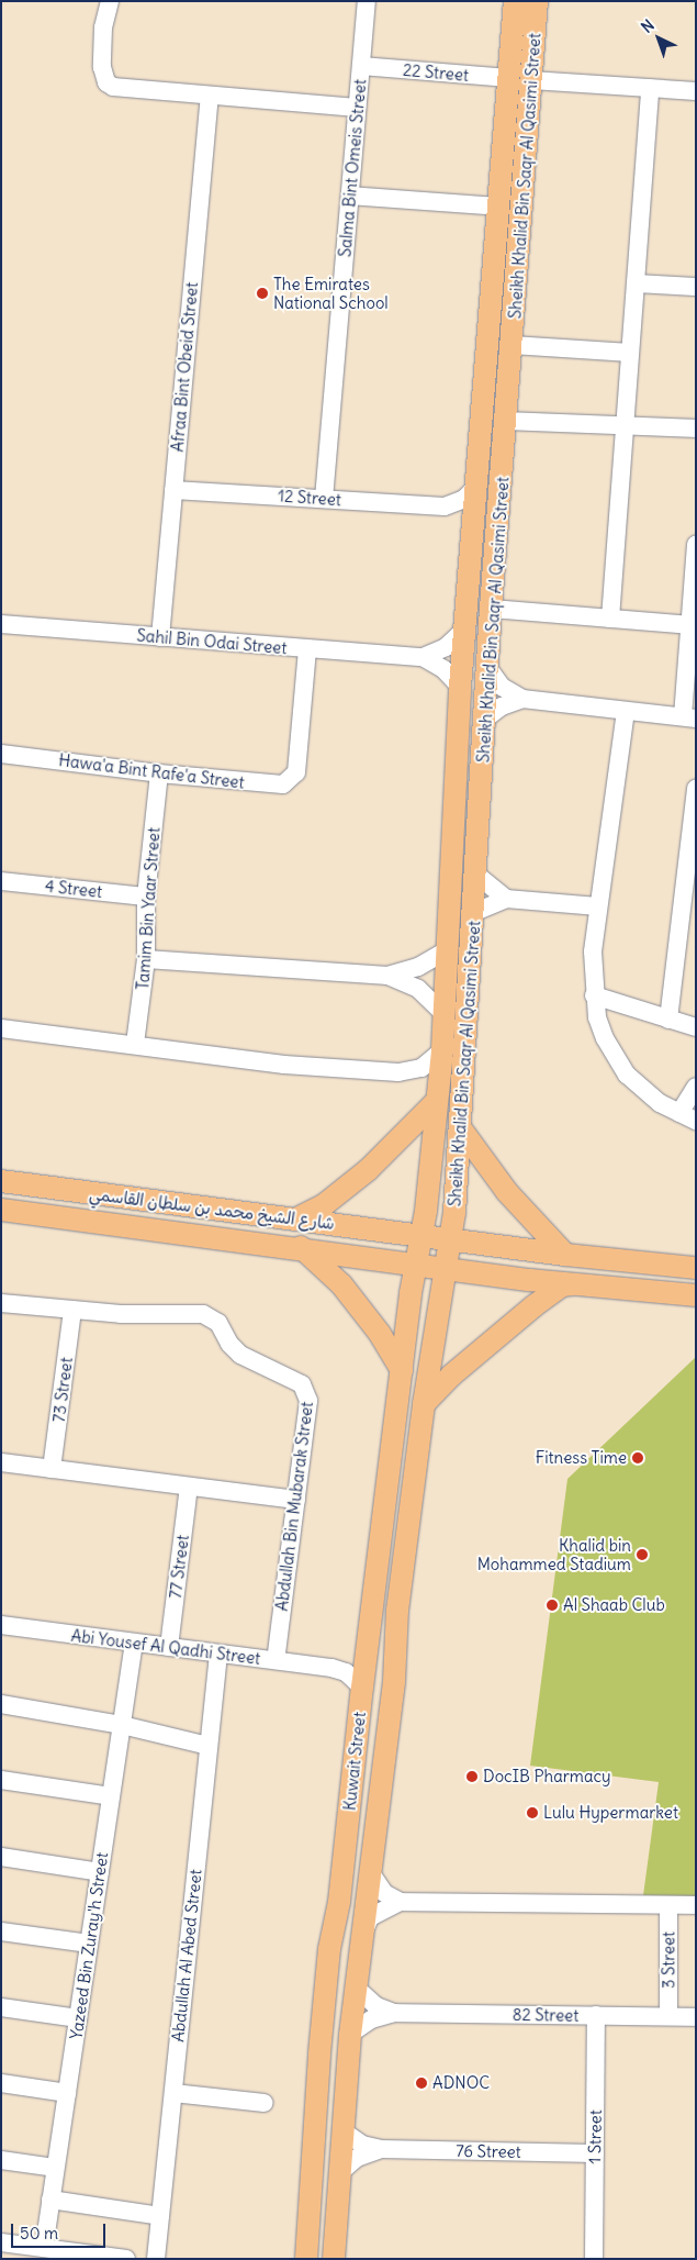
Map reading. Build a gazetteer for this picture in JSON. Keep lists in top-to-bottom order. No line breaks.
{"streets":{"main road":["Sheikh Khalid Bin Saqr Al Qasimi Street","شارع الشيخ محمد بن سلطان القاسمي","Kuwait Street"],"street":["22 Street","Salma Bint Omeis Street","Afraa Bint Obeid Street","12 Street","Sahil Bin Odai Street","Hawa'a Bint Rafe'a Street","4 Street","Tamim Bin Yaar Street","73 Street","Abdullah Bin Mubarak Street","77 Street","Abi Yousef Al Qadhi Street","Yazeed Bin Zuray'h Street","Abdullah Al Abed Street","3 Street","82 Street","1 Street","76 Street"]},"crossings":[["22 Street","Salma Bint Omeis Street"],["22 Street","Sheikh Khalid Bin Saqr Al Qasimi Street"],["Salma Bint Omeis Street","12 Street"],["Sheikh Khalid Bin Saqr Al Qasimi Street","Sahil Bin Odai Street"],["Sheikh Khalid Bin Saqr Al Qasimi Street","شارع الشيخ محمد بن سلطان القاسمي"],["Sheikh Khalid Bin Saqr Al Qasimi Street","Kuwait Street"],["Afraa Bint Obeid Street","12 Street"],["Afraa Bint Obeid Street","Sahil Bin Odai Street"],["Sahil Bin Odai Street","Hawa'a Bint Rafe'a Street"],["Hawa'a Bint Rafe'a Street","Tamim Bin Yaar Street"],["4 Street","Tamim Bin Yaar Street"],["شارع الشيخ محمد بن سلطان القاسمي","Kuwait Street"],["73 Street","Abdullah Bin Mubarak Street"],["Abdullah Bin Mubarak Street","Abi Yousef Al Qadhi Street"],["77 Street","Abi Yousef Al Qadhi Street"],["Abi Yousef Al Qadhi Street","Kuwait Street"],["Abi Yousef Al Qadhi Street","Yazeed Bin Zuray'h Street"],["Abi Yousef Al Qadhi Street","Abdullah Al Abed Street"],["Kuwait Street","82 Street"],["Kuwait Street","76 Street"],["3 Street","82 Street"],["82 Street","1 Street"],["1 Street","76 Street"]],"places":["The Emirates National School","Fitness Time","Khalid bin Mohammed Stadium","Al Shaab Club","DocIB Pharmacy","Lulu Hypermarket","ADNOC"],"scale_bar":"50 m","north":"top left"}
